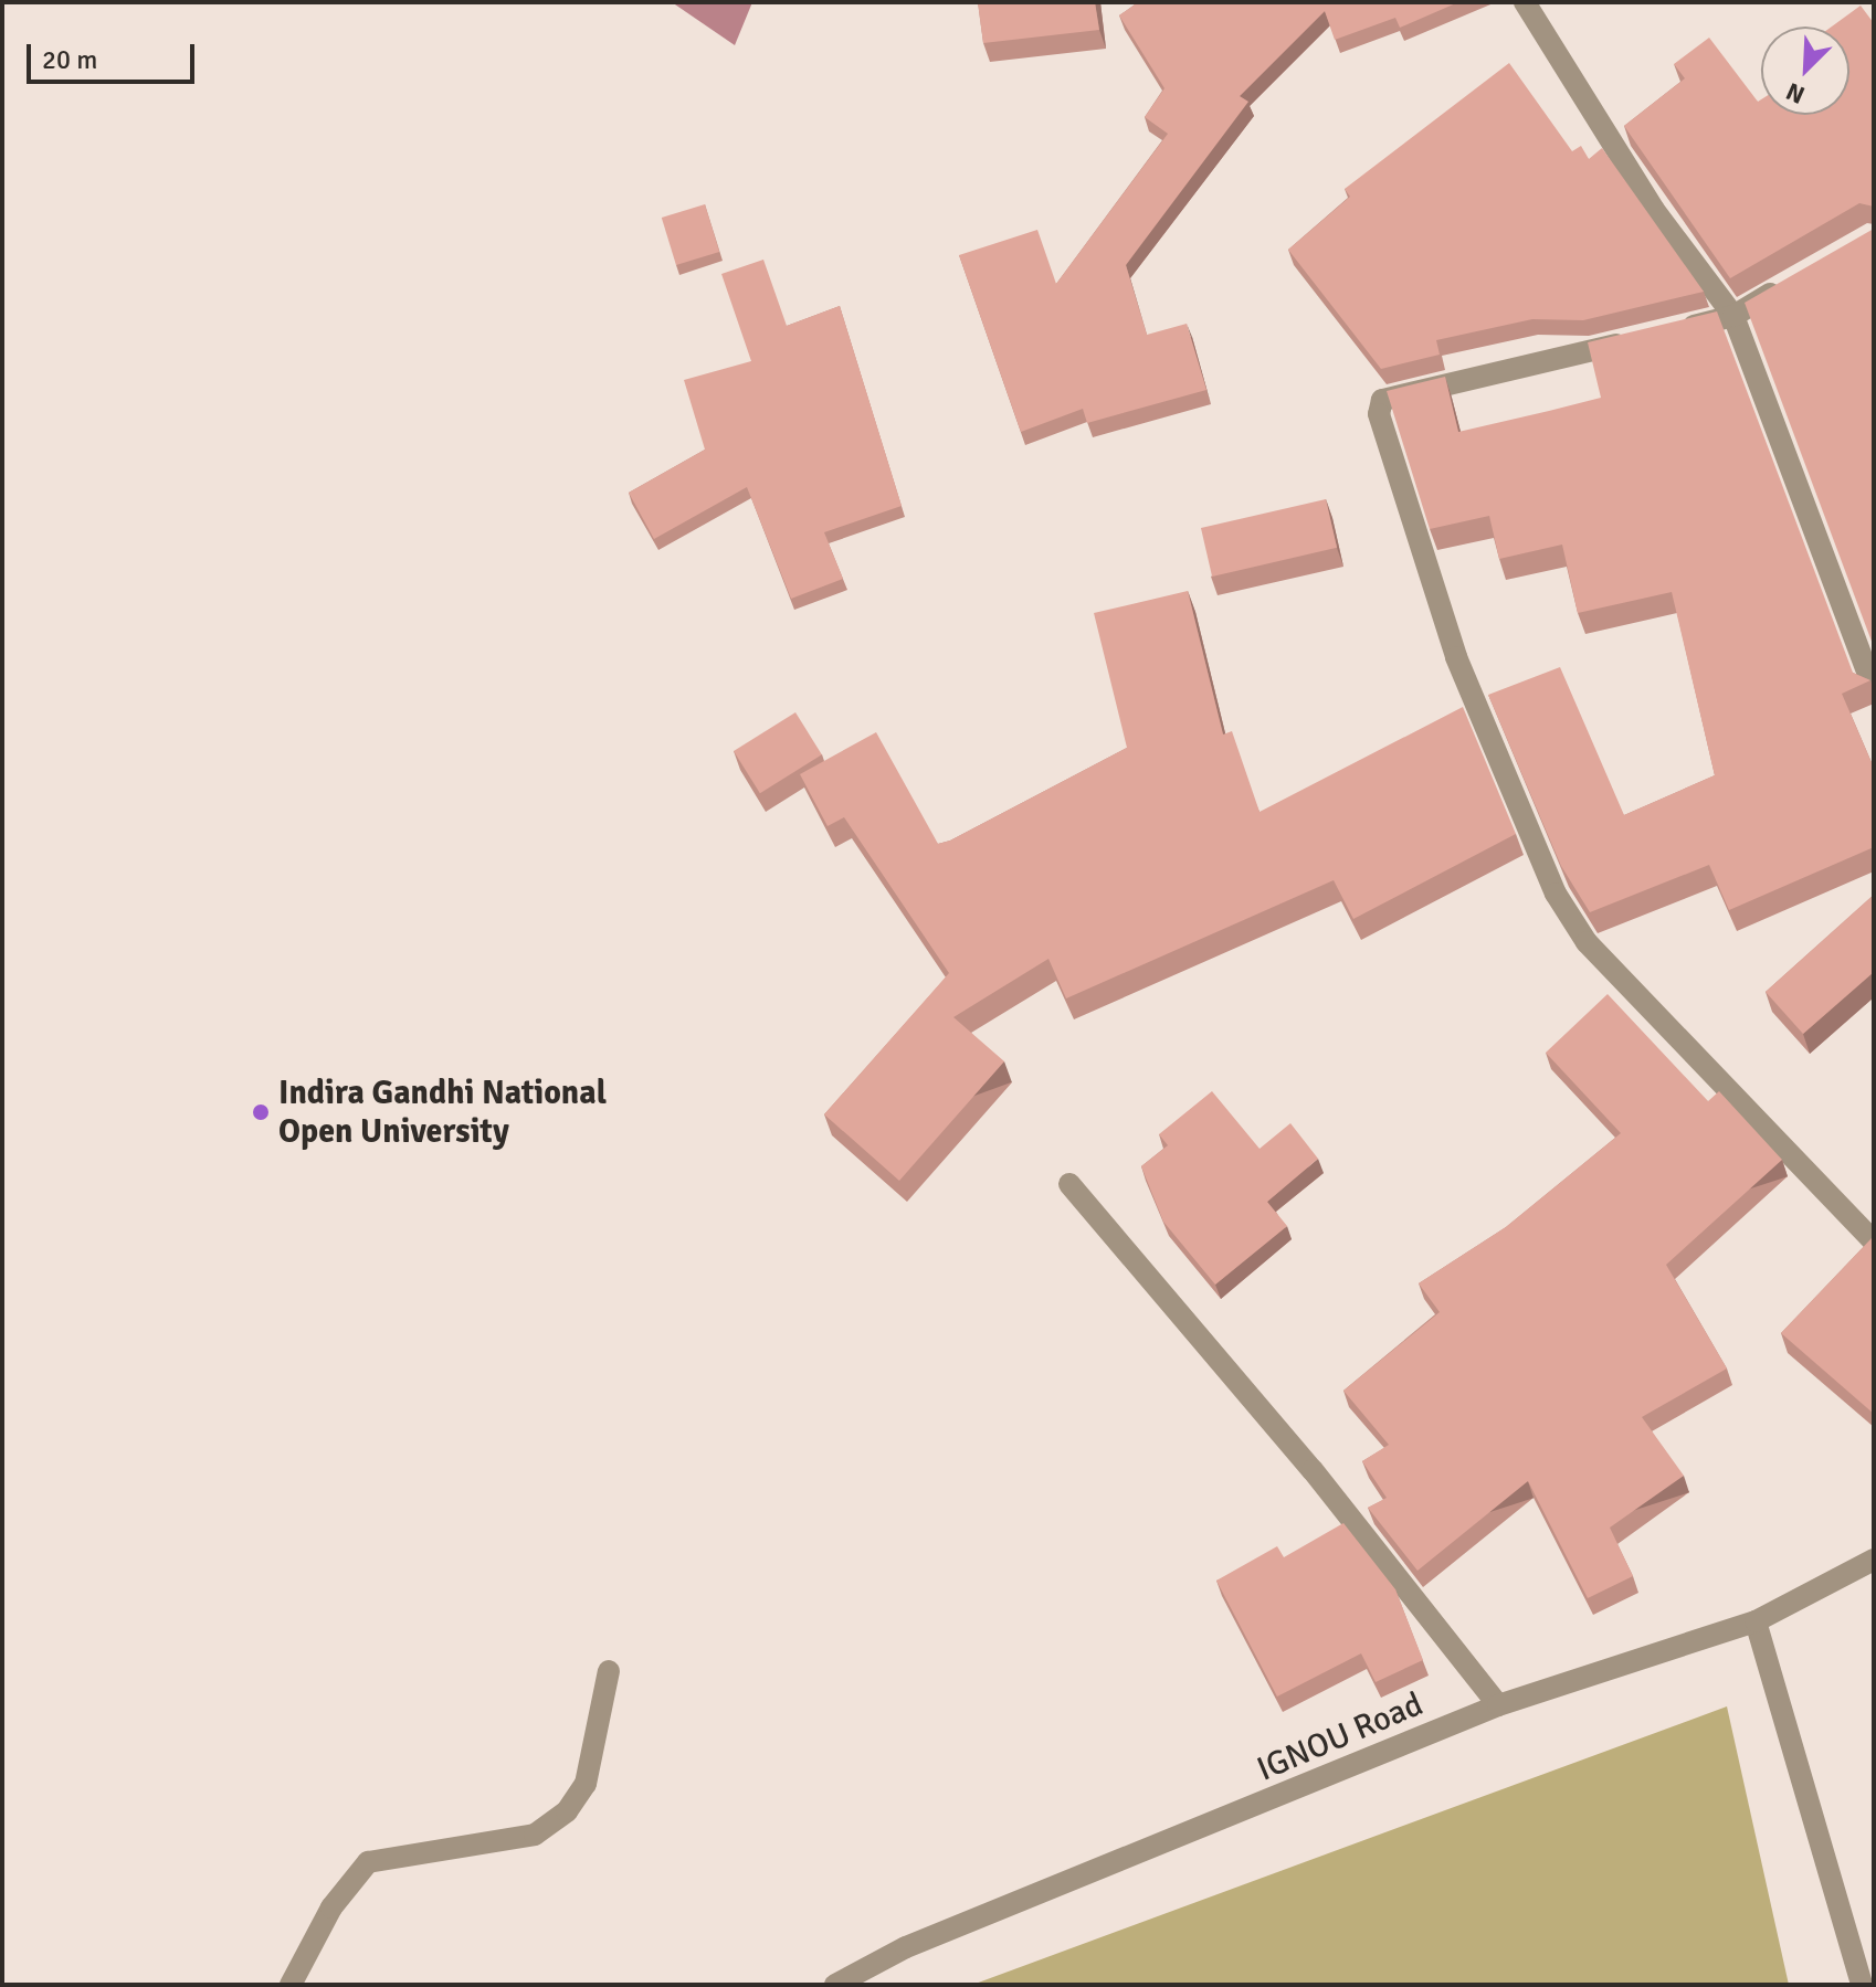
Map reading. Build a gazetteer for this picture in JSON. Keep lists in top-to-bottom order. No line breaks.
{"streets":{"street":["IGNOU Road"]},"places":["Indira Gandhi National Open University"],"scale_bar":"20 m","north":"bottom left"}
